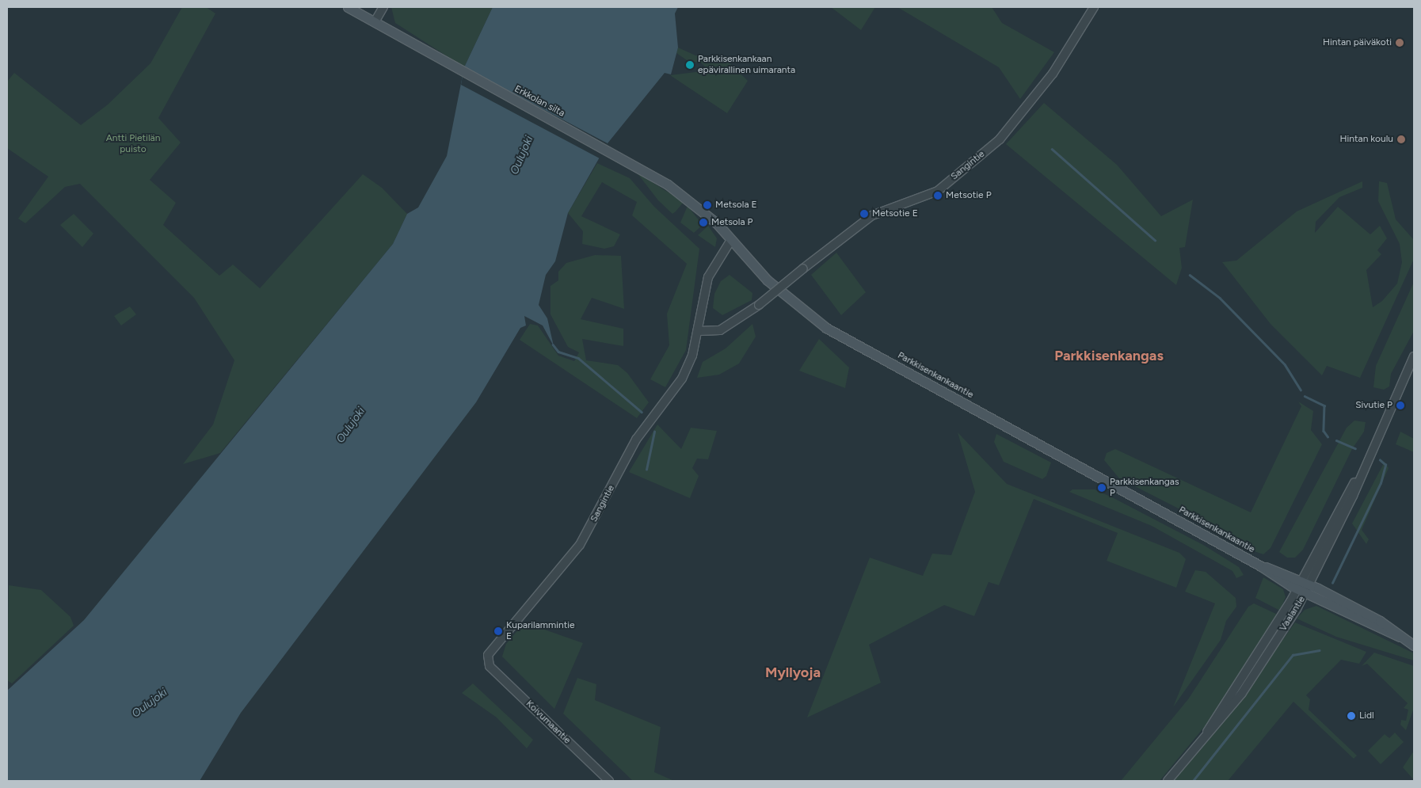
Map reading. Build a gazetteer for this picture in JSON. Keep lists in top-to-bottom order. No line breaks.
{"streets":{"main road":["Erkkolan silta","Parkkisenkankaantie"],"street":["Sangintie","Vaalantie","Koivumaantie"]},"crossings":[["Erkkolan silta","Parkkisenkankaantie"],["Sangintie","Parkkisenkankaantie"],["Sangintie","Koivumaantie"],["Parkkisenkankaantie","Vaalantie"]],"districts":["Parkkisenkangas","Myllyoja"],"water":["Oulujoki"],"parks":["Antti Pietilän puisto"],"places":["Hintan päiväkoti","Parkkisenkankaan epävirallinen uimaranta","Hintan koulu","Metsotie P","Metsola E","Metsotie E","Metsola P","Sivutie P","Parkkisenkangas P","Kuparilammintie E","Lidl"]}
